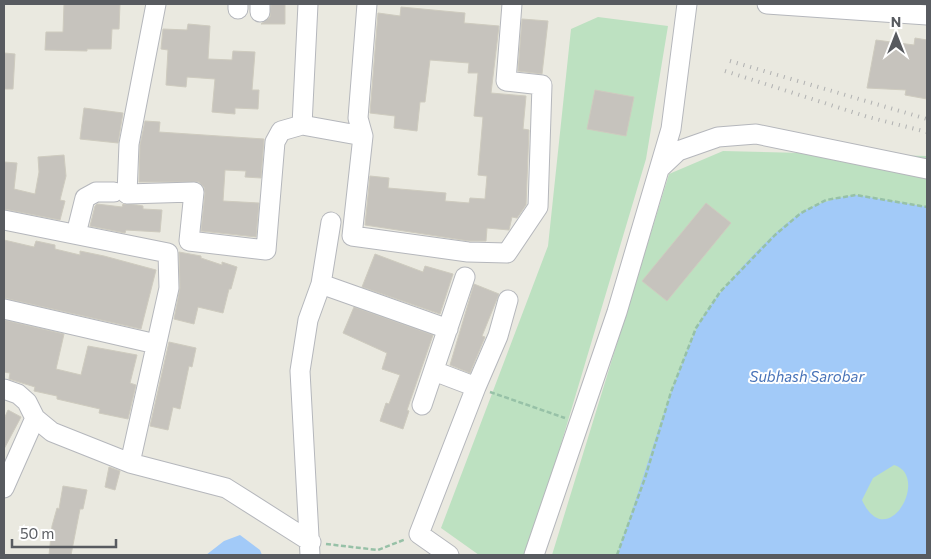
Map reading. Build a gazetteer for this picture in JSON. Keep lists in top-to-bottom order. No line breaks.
{"water":["Subhash Sarobar"],"scale_bar":"50 m","north":"top"}
